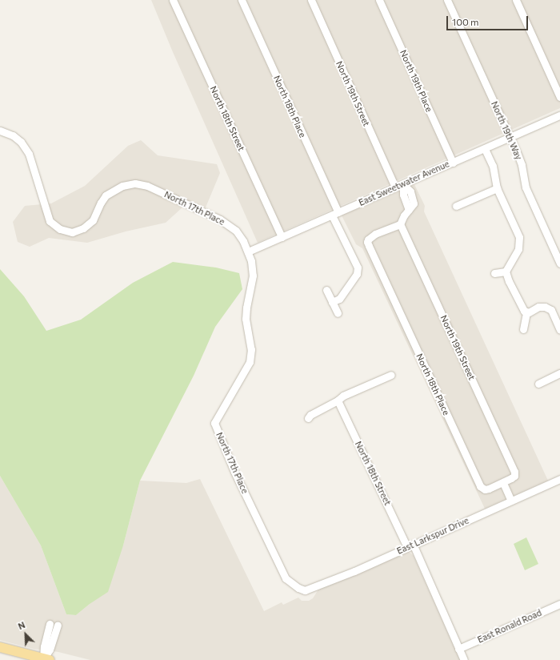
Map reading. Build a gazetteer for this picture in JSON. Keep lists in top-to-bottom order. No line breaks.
{"streets":{"street":["North 19th Place","North 19th Street","North 18th Place","North 18th Street","North 19th Way","East Sweetwater Avenue","North 17th Place","East Larkspur Drive","East Ronald Road"]},"crossings":[["North 19th Place","East Sweetwater Avenue"],["North 19th Street","North 18th Place"],["North 19th Street","East Sweetwater Avenue"],["North 18th Place","East Sweetwater Avenue"],["North 18th Street","East Sweetwater Avenue"],["North 18th Street","East Larkspur Drive"],["North 18th Street","East Ronald Road"],["North 19th Way","East Sweetwater Avenue"],["East Sweetwater Avenue","North 17th Place"],["North 17th Place","East Larkspur Drive"]],"scale_bar":"100 m","north":"top left"}
